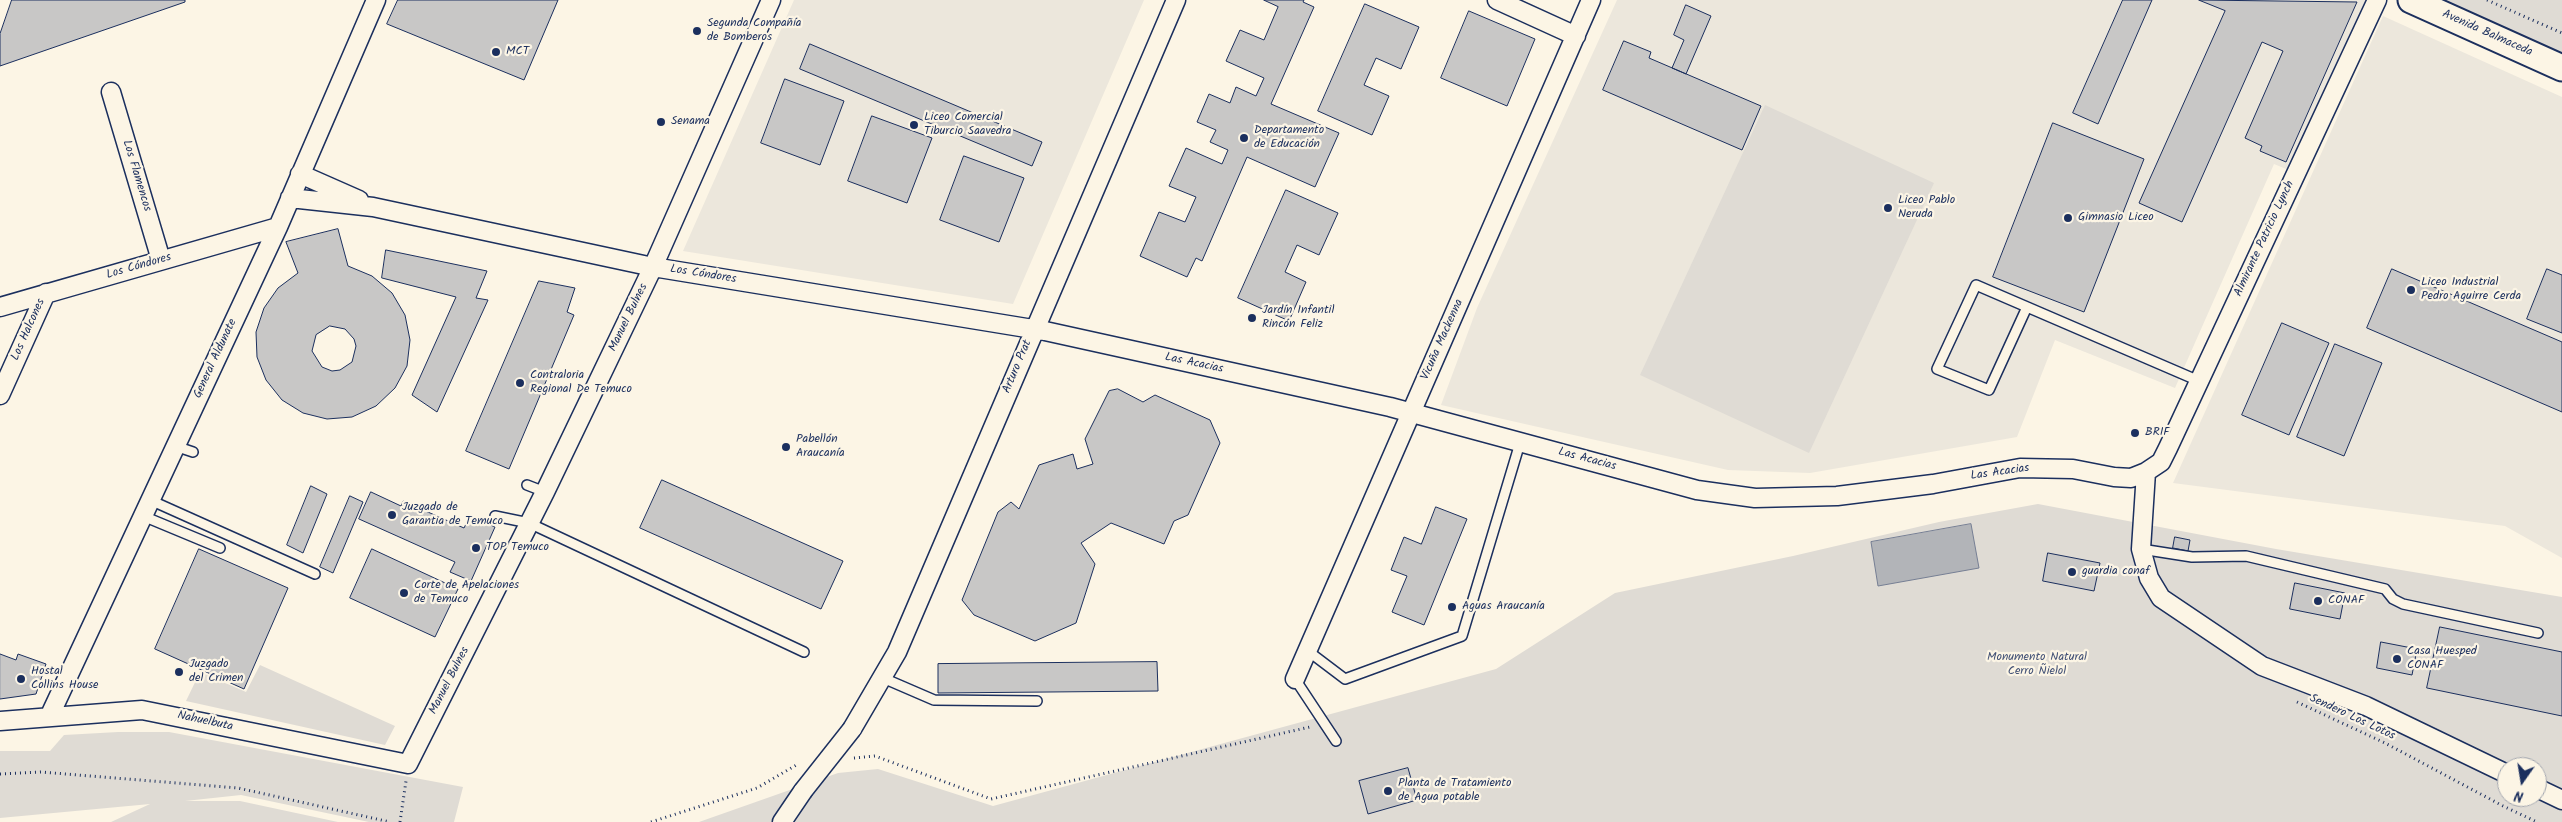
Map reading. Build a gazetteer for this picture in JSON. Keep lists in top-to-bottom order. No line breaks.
{"streets":{"main road":["Avenida Balmaceda"],"street":["Los Flamencos","Almirante Patricio Lynch","Los Cóndores","Manuel Bulnes","Los Halcones","Vicuña Mackenna","General Aldunate","Las Acacias","Arturo Prat","Nahuelbuta"],"path":["Sendero Los Lotos"]},"crossings":[["Los Flamencos","Los Cóndores"],["Almirante Patricio Lynch","Las Acacias"],["Los Cóndores","Manuel Bulnes"],["Los Cóndores","Los Halcones"],["Los Cóndores","General Aldunate"],["Los Cóndores","Las Acacias"],["Los Cóndores","Arturo Prat"],["Manuel Bulnes","Nahuelbuta"],["Vicuña Mackenna","Las Acacias"],["General Aldunate","Nahuelbuta"],["Las Acacias","Arturo Prat"]],"parks":["Monumento Natural Cerro Ñielol"],"places":["Segunda Compañía de Bomberos","MCT","Senama","Liceo Comercial Tiburcio Saavedra","Departamento de Educación","Liceo Pablo Neruda","Gimnasio Liceo","Liceo Industrial Pedro Aguirre Cerda","Jardín Infantil Rincón Feliz","Contraloria Regional De Temuco","BRIF","Pabellón Araucanía","Juzgado de Garantia de Temuco","TOP Temuco","guardia conaf","Corte de Apelaciones de Temuco","CONAF","Aguas Araucanía","Casa Huesped CONAF","Juzgado del Crimen","Hostal Collins House","Planta de Tratamiento de Agua potable"],"north":"bottom"}
